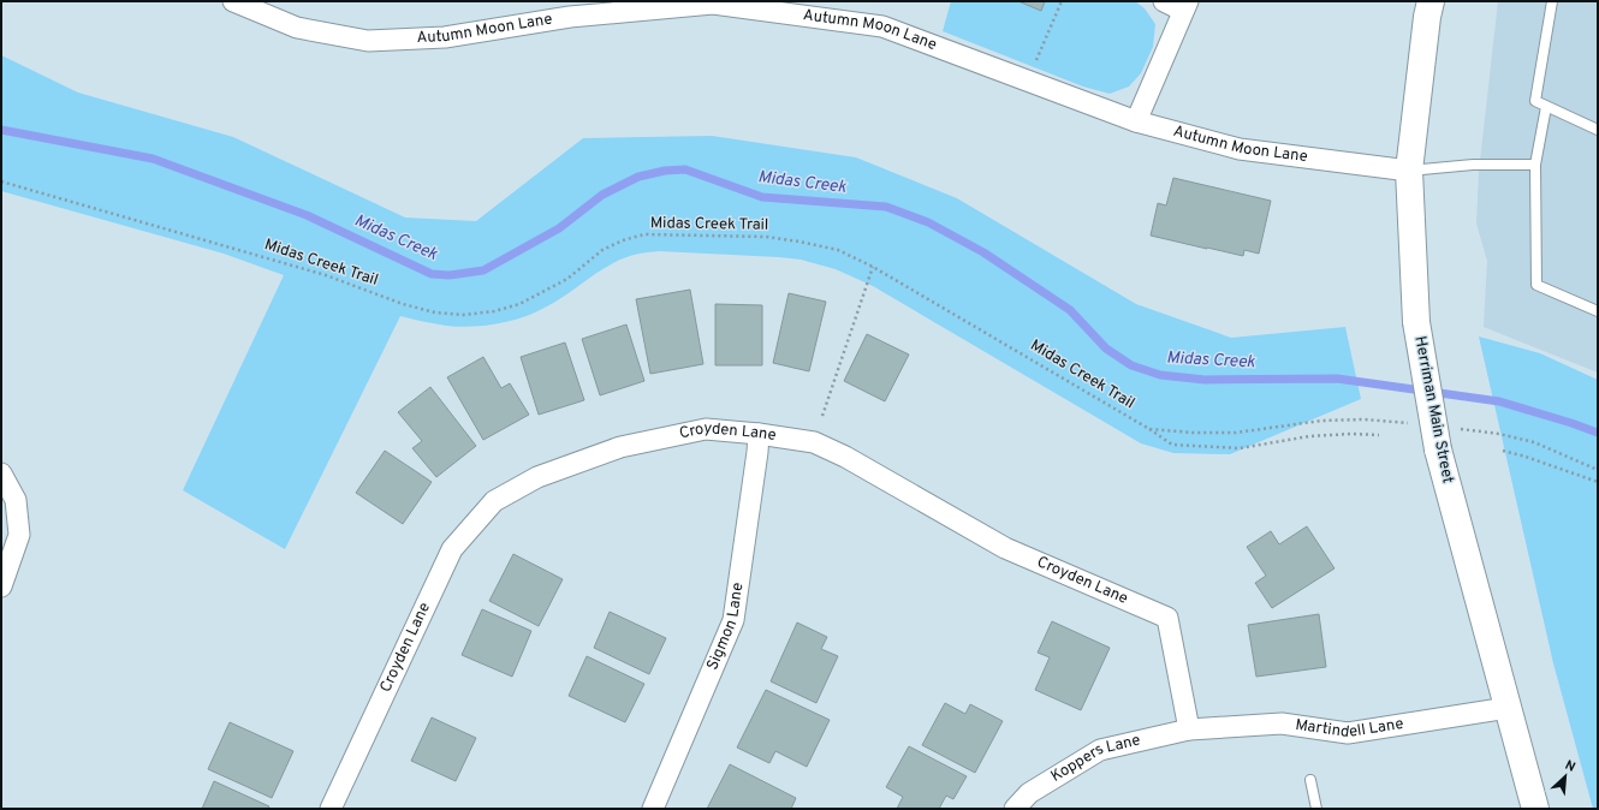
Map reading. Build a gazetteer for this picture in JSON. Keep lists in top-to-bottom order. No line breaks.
{"streets":{"main road":["Herriman Main Street"],"street":["Autumn Moon Lane","Croyden Lane","Sigmon Lane","Martindell Lane","Koppers Lane"],"path":["Midas Creek Trail"]},"crossings":[["Autumn Moon Lane","Herriman Main Street"],["Herriman Main Street","Martindell Lane"],["Croyden Lane","Sigmon Lane"],["Croyden Lane","Martindell Lane"],["Croyden Lane","Koppers Lane"],["Martindell Lane","Koppers Lane"]],"water":["Midas Creek"],"north":"top right"}
